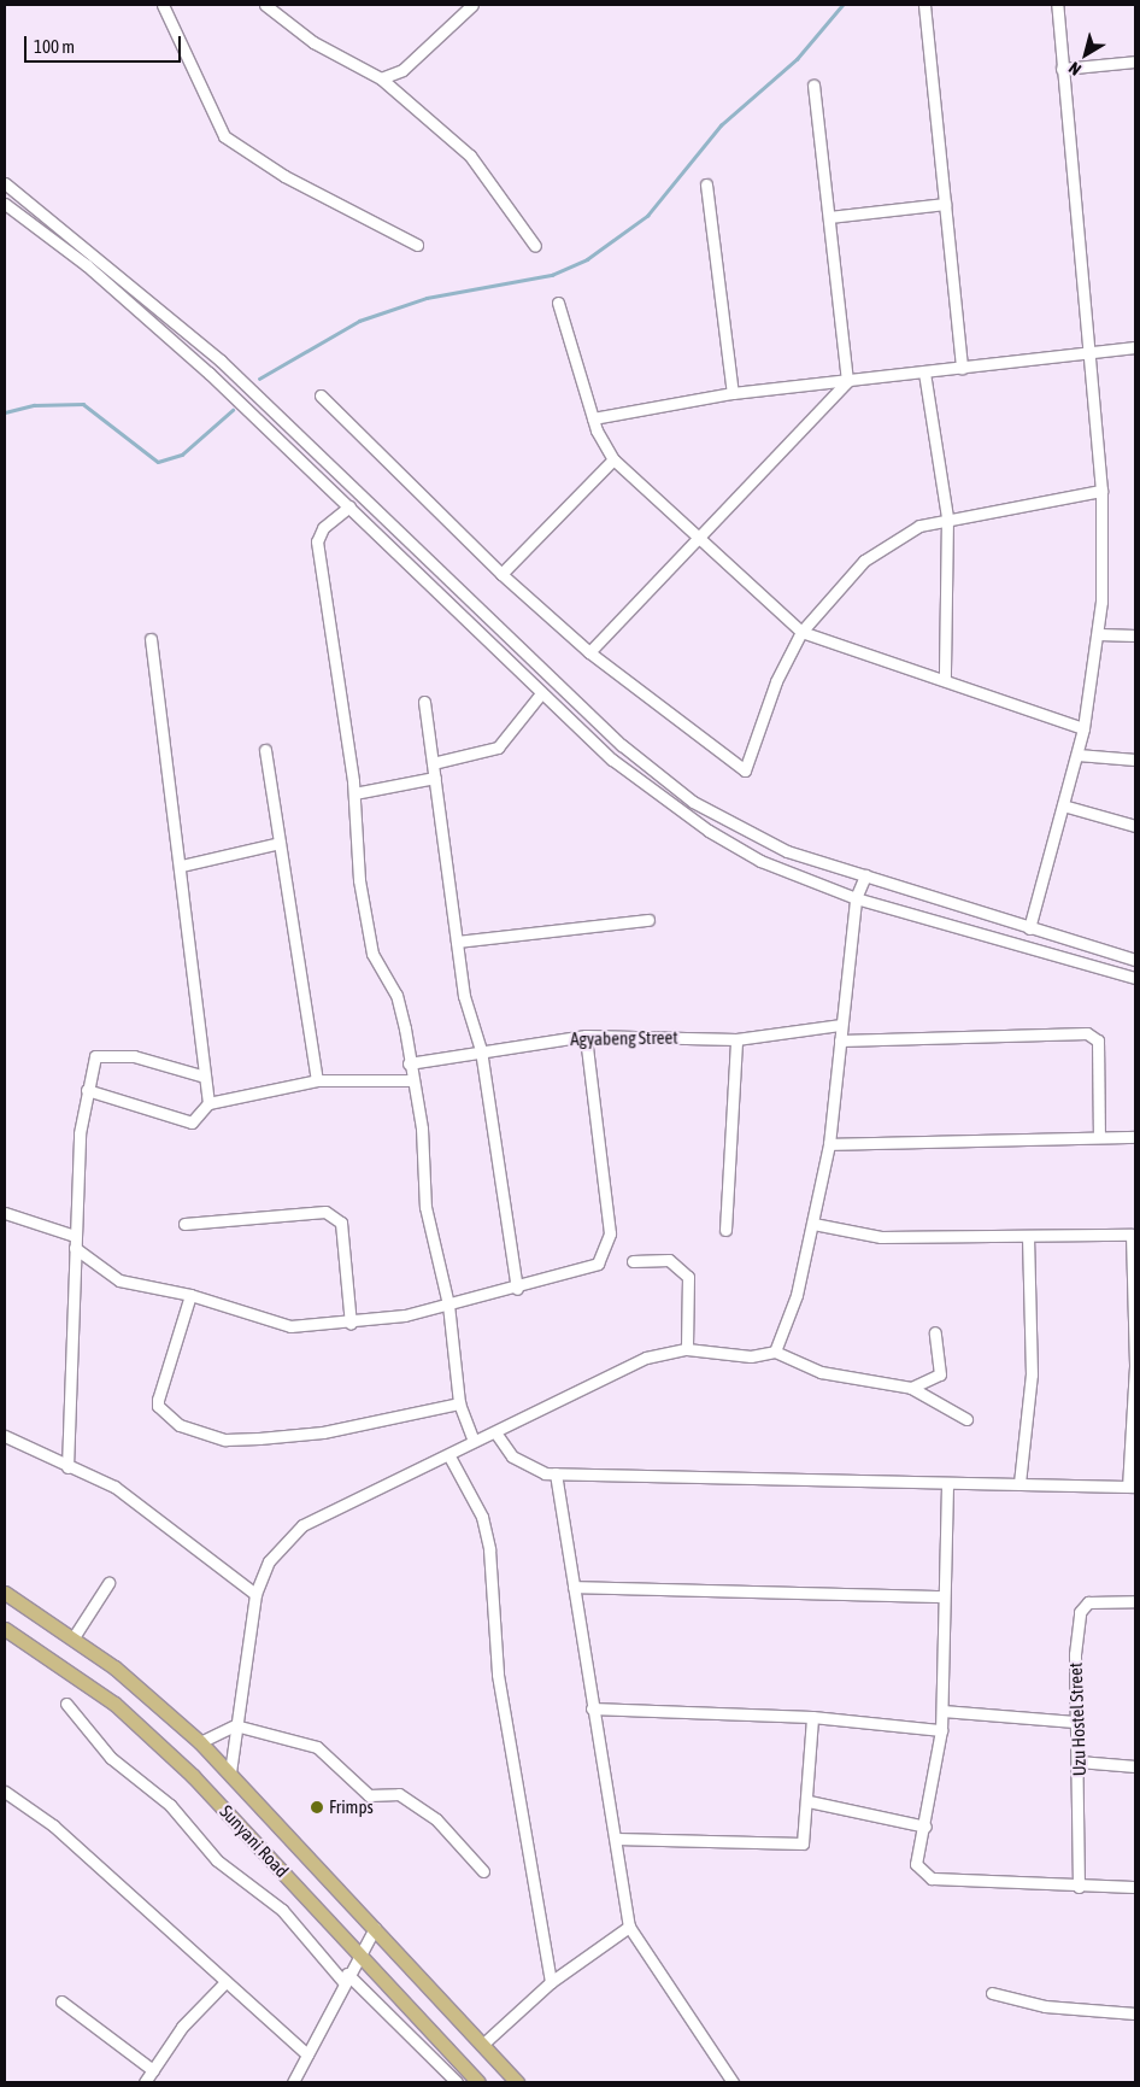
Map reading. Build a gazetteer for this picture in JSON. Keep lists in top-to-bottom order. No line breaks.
{"streets":{"main road":["Sunyani Road"],"street":["Agyabeng Street","Uzu Hostel Street"]},"places":["Frimps"],"scale_bar":"100 m","north":"bottom left"}
